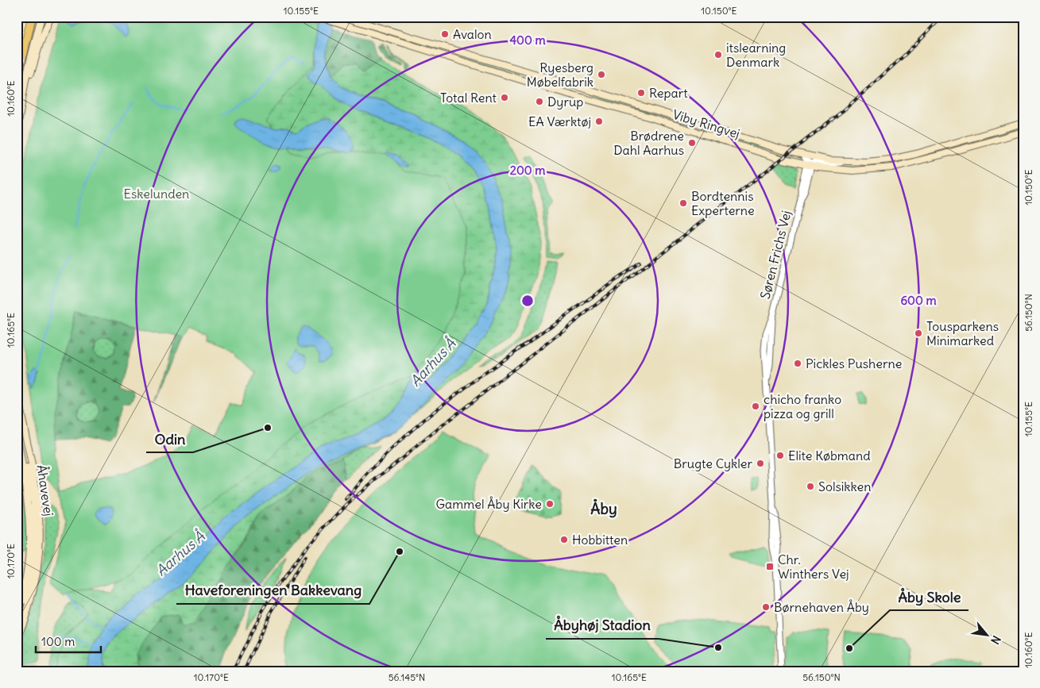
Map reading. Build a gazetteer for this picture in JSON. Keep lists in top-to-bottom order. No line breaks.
{"streets":{"main road":["Viby Ringvej","Åhavevej"],"street":["Søren Frichs Vej"]},"crossings":[["Viby Ringvej","Søren Frichs Vej"]],"districts":["Åby"],"water":["Aarhus Å"],"parks":["Eskelunden"],"places":{"other":["Avalon","itslearning Denmark","Ryesberg Møbelfabrik","Repart","Total Rent","Dyrup","EA Værktøj","Brødrene Dahl Aarhus","Bordtennis Experterne","Tousparkens Minimarked","Pickles Pusherne","chicho franko pizza og grill","Odin","Elite Købmand","Brugte Cykler","Solsikken","Gammel Åby Kirke","Hobbitten","Haveforeningen Bakkevang","Børnehaven Åby","Åbyhøj Stadion","Åby Skole"],"transit":["Chr. Winthers Vej"]},"scale_bar":"100 m","north":"bottom right","coordinates":["10.155°E","10.150°E","10.160°E","56.150°N","10.165°E","10.170°E","56.145°N"],"rings":["400 m","200 m","600 m"]}
